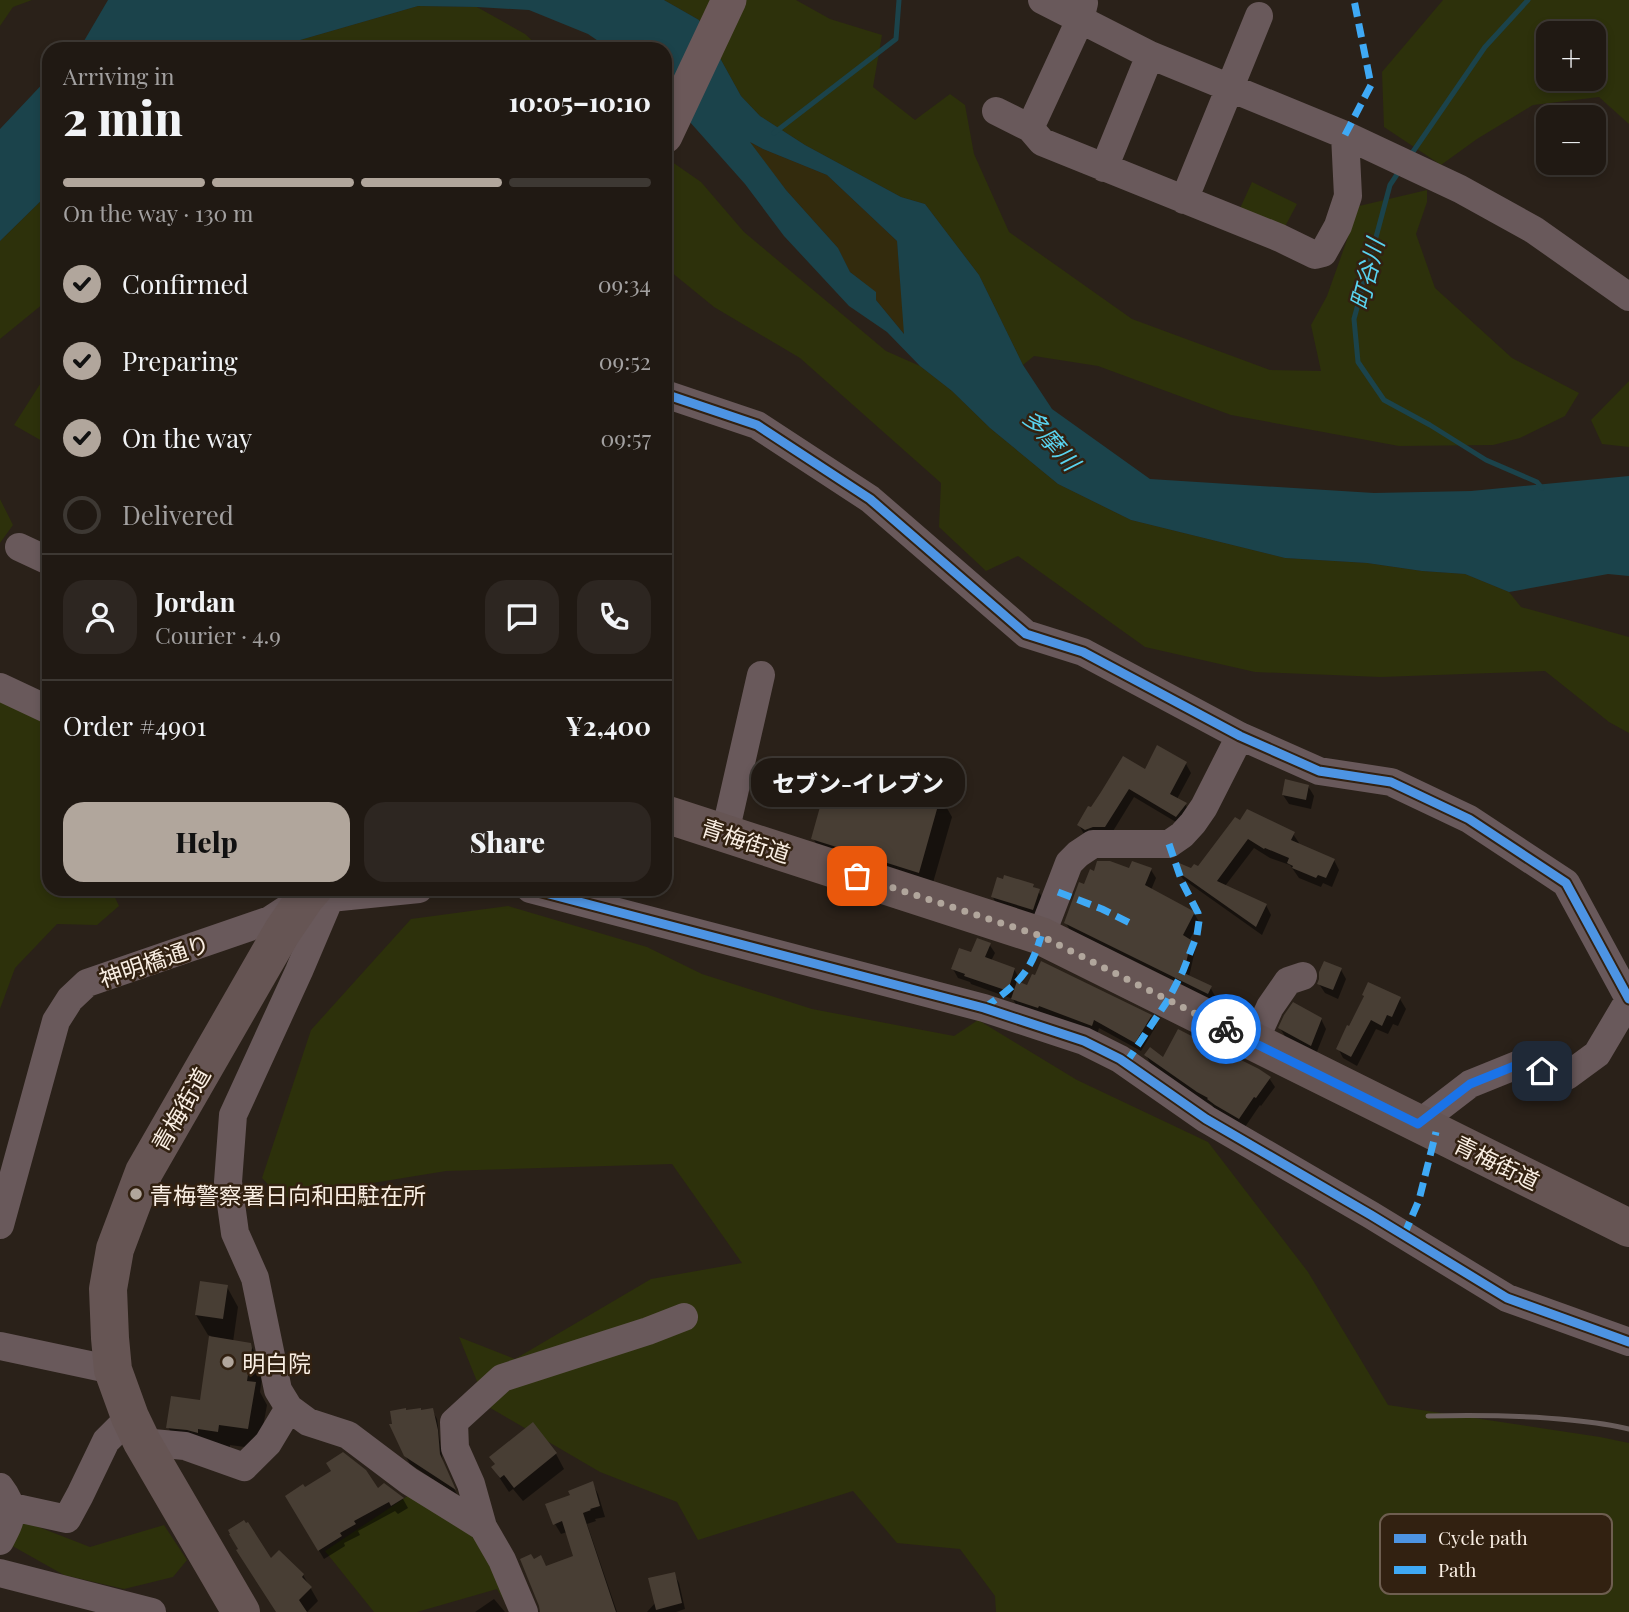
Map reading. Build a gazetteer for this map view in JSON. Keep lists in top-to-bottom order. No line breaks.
{"streets":{"highway":["青梅街道"],"street":["神明橋通り"]},"water":["町谷川","多摩川"],"places":["セブン-イレブン","青梅警察署日向和田駐在所","明白院"],"legend":["Cycle path","Path"],"page":{"map_buttons":["+","−"],"heading":["2 min","Arriving in","10:05–10:10"],"panel":["Jordan","Courier · 4.9","Order #4901","¥2,400"],"bar":"On the way · 130 m","list":[["Confirmed","09:34"],["Preparing","09:52"],["On the way","09:57"],"Delivered"],"bubble":"セブン-イレブン","buttons":["Help","Share"]}}
